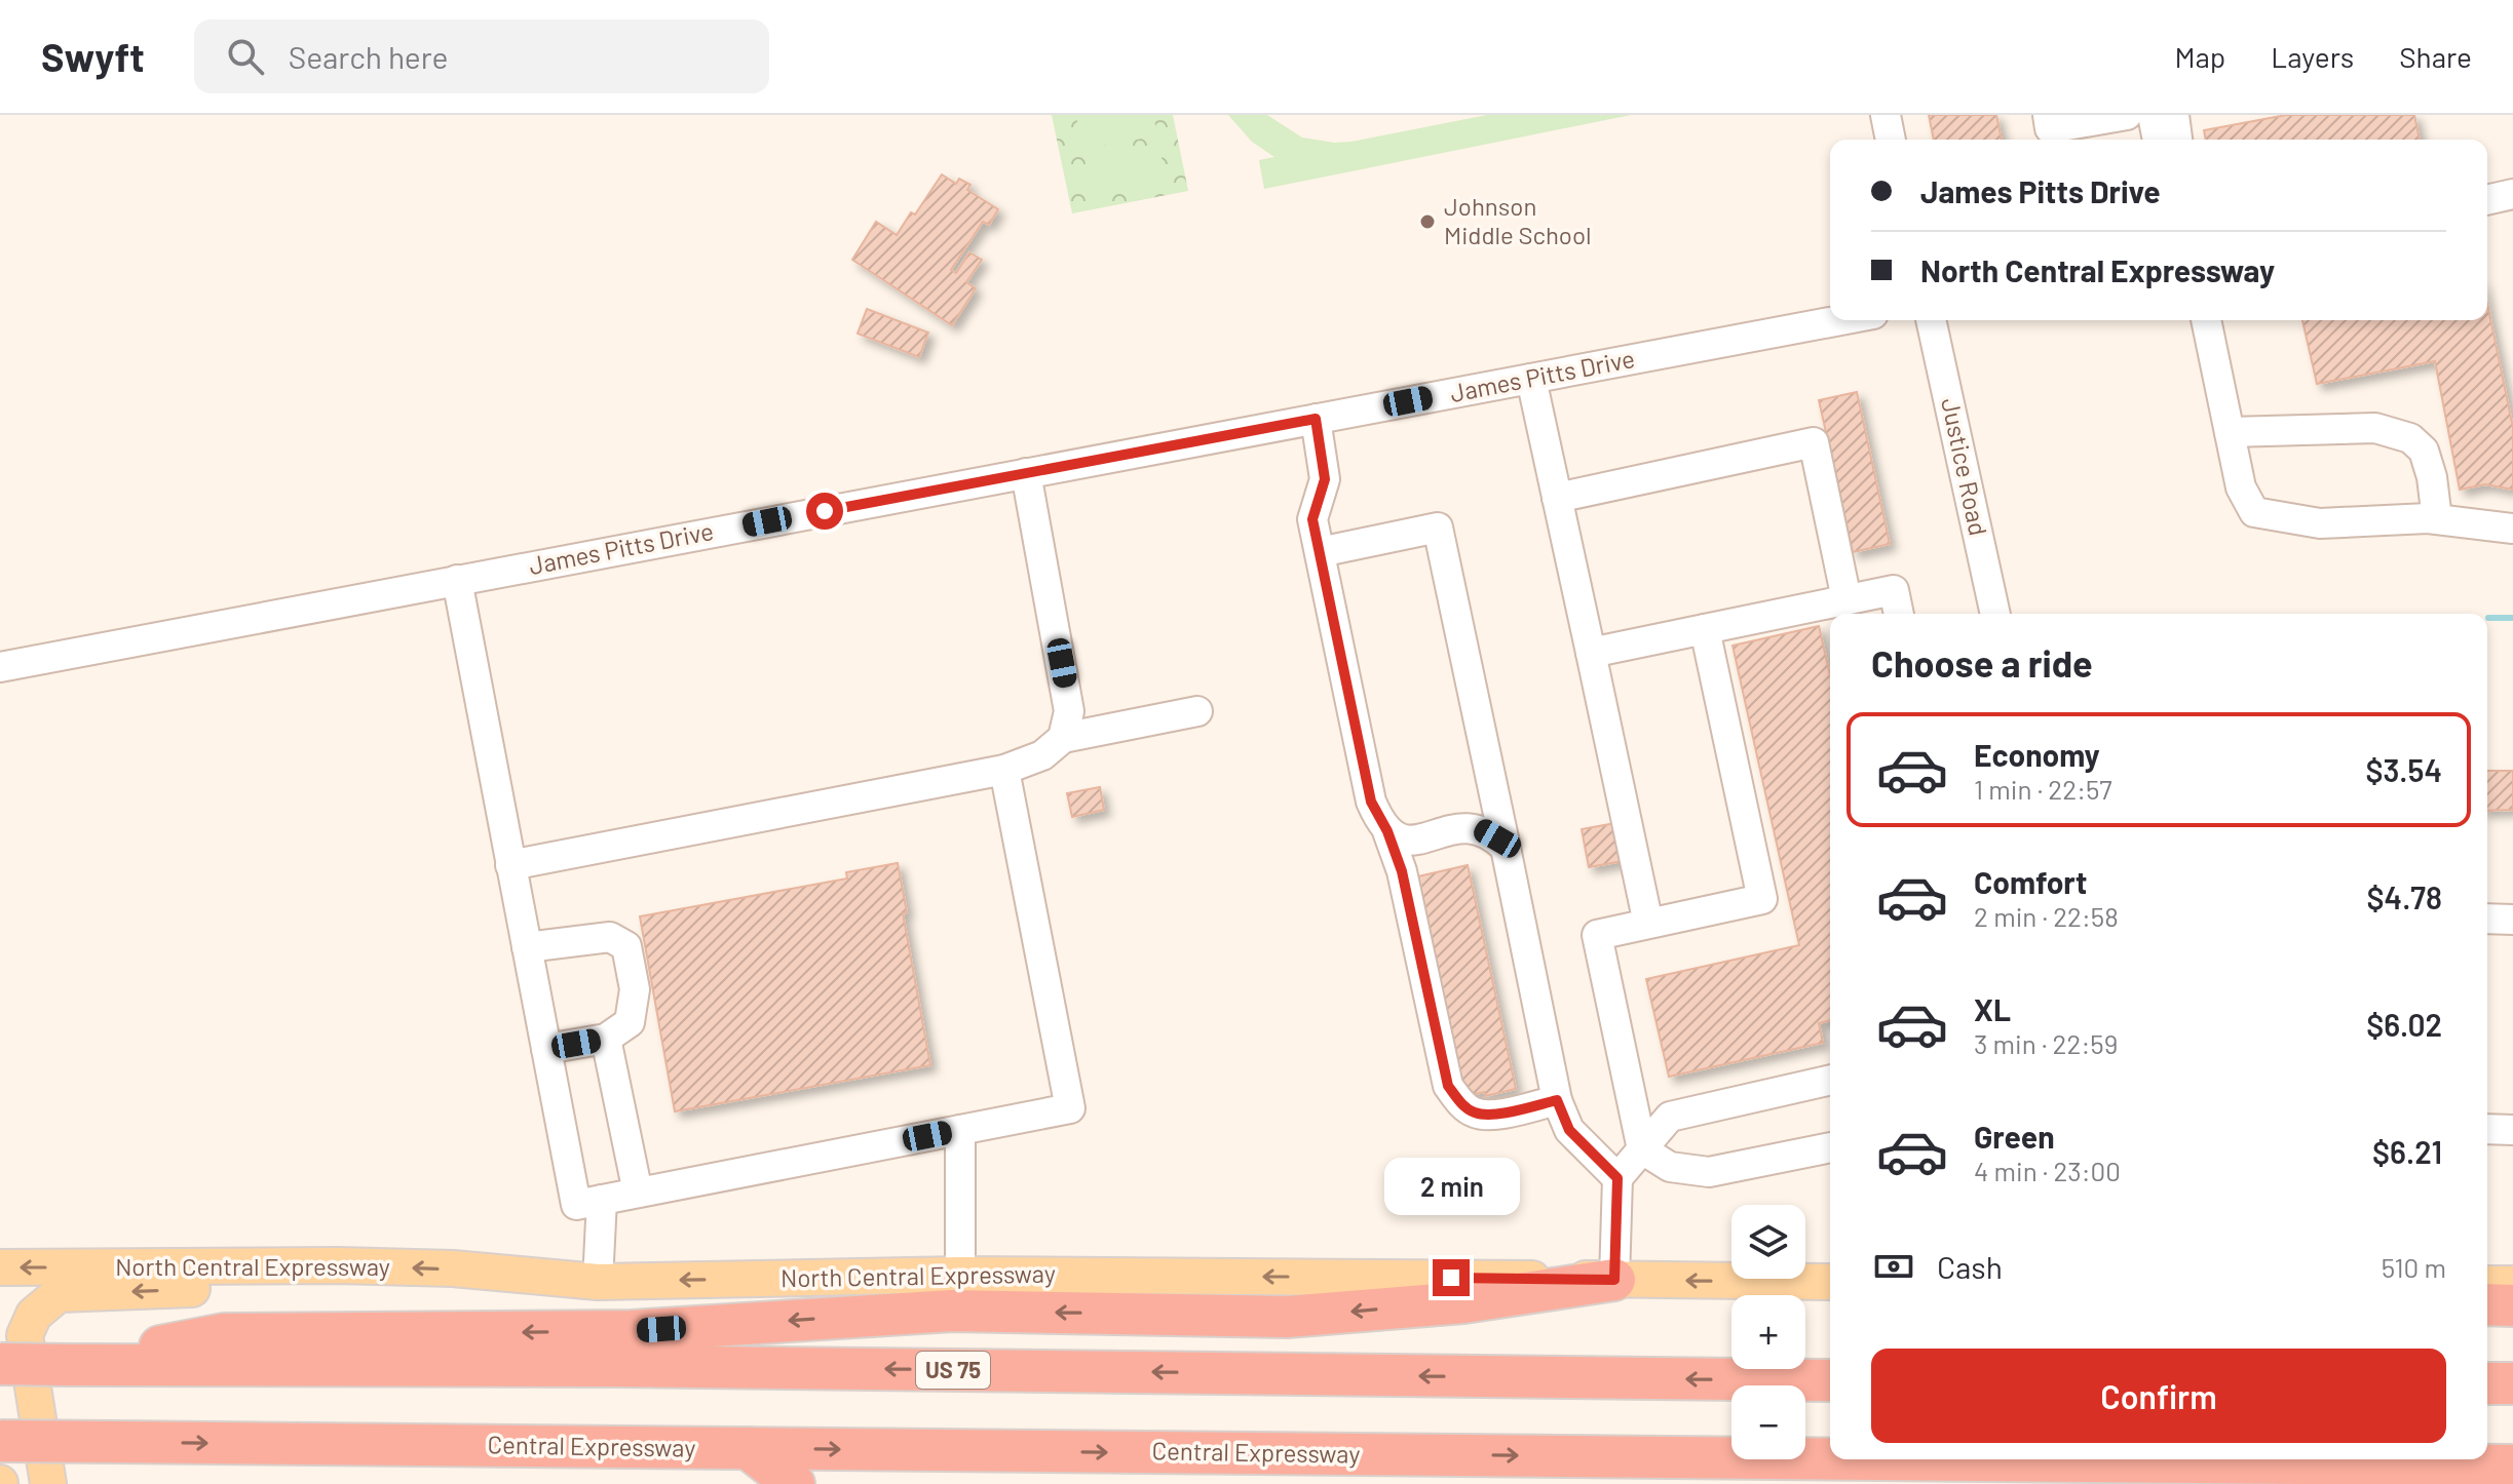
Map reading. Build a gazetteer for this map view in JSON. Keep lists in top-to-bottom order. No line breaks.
{"streets":{"highway":["US 75","Central Expressway"],"main road":["North Central Expressway"],"street":["James Pitts Drive","Justice Road"]},"one_way":["North Central Expressway"],"places":["Johnson Middle School"],"page":{"header":"Swyft","search":"Search here","nav":["Map","Layers","Share"],"banner":["James Pitts Drive","North Central Expressway"],"heading":"Choose a ride","list":[{"name":"Economy","note":"1 min · 22:57","value":"$3.54"},{"name":"Comfort","note":"2 min · 22:58","value":"$4.78"},{"name":"XL","note":"3 min · 22:59","value":"$6.02"},{"name":"Green","note":"4 min · 23:00","value":"$6.21"}],"bubble":"2 min","map_buttons":["+","−"],"pay":["Cash","510 m"],"buttons":"Confirm"}}
